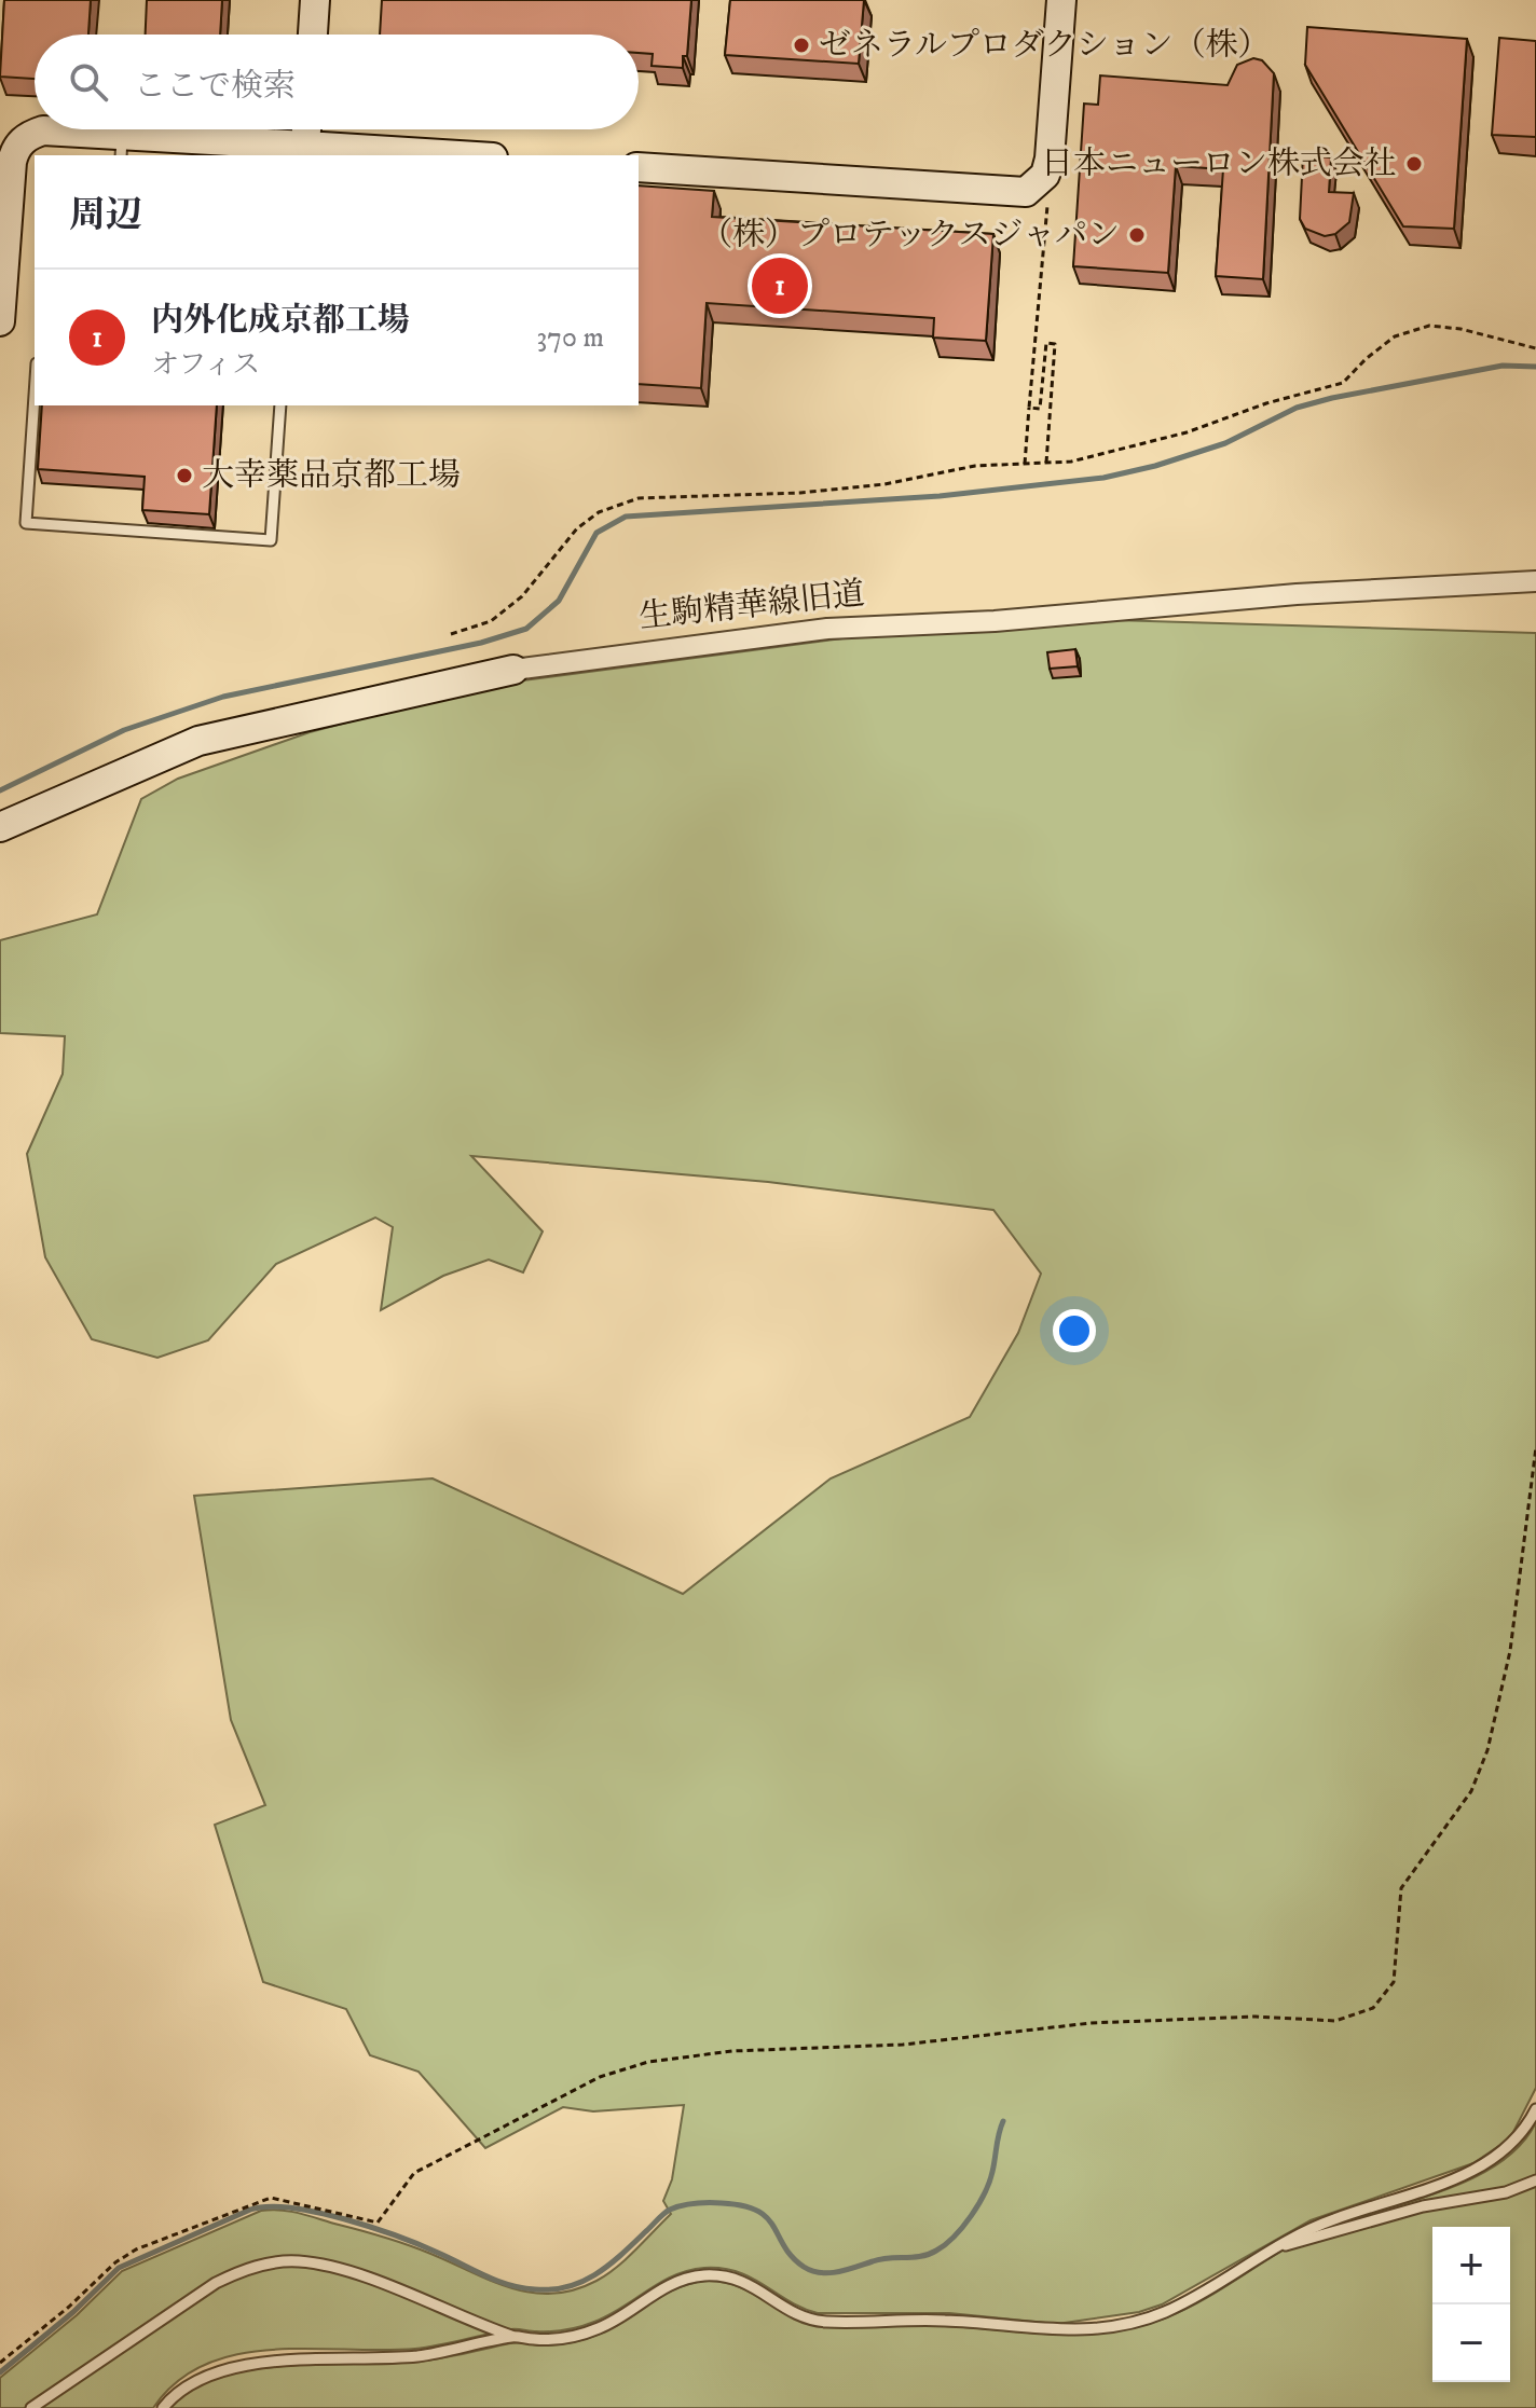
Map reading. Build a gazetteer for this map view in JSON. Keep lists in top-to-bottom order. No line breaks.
{"streets":{"street":["生駒精華線旧道"]},"places":["ゼネラルプロダクション（株）","日本ニューロン株式会社","（株）プロテックスジャパン","大幸薬品京都工場"],"page":{"search":"ここで検索","heading":"周辺","pins":"1","list":[{"mark":"1","name":"内外化成京都工場","note":"オフィス","value":"370 m"}],"map_buttons":["+","−"]}}
